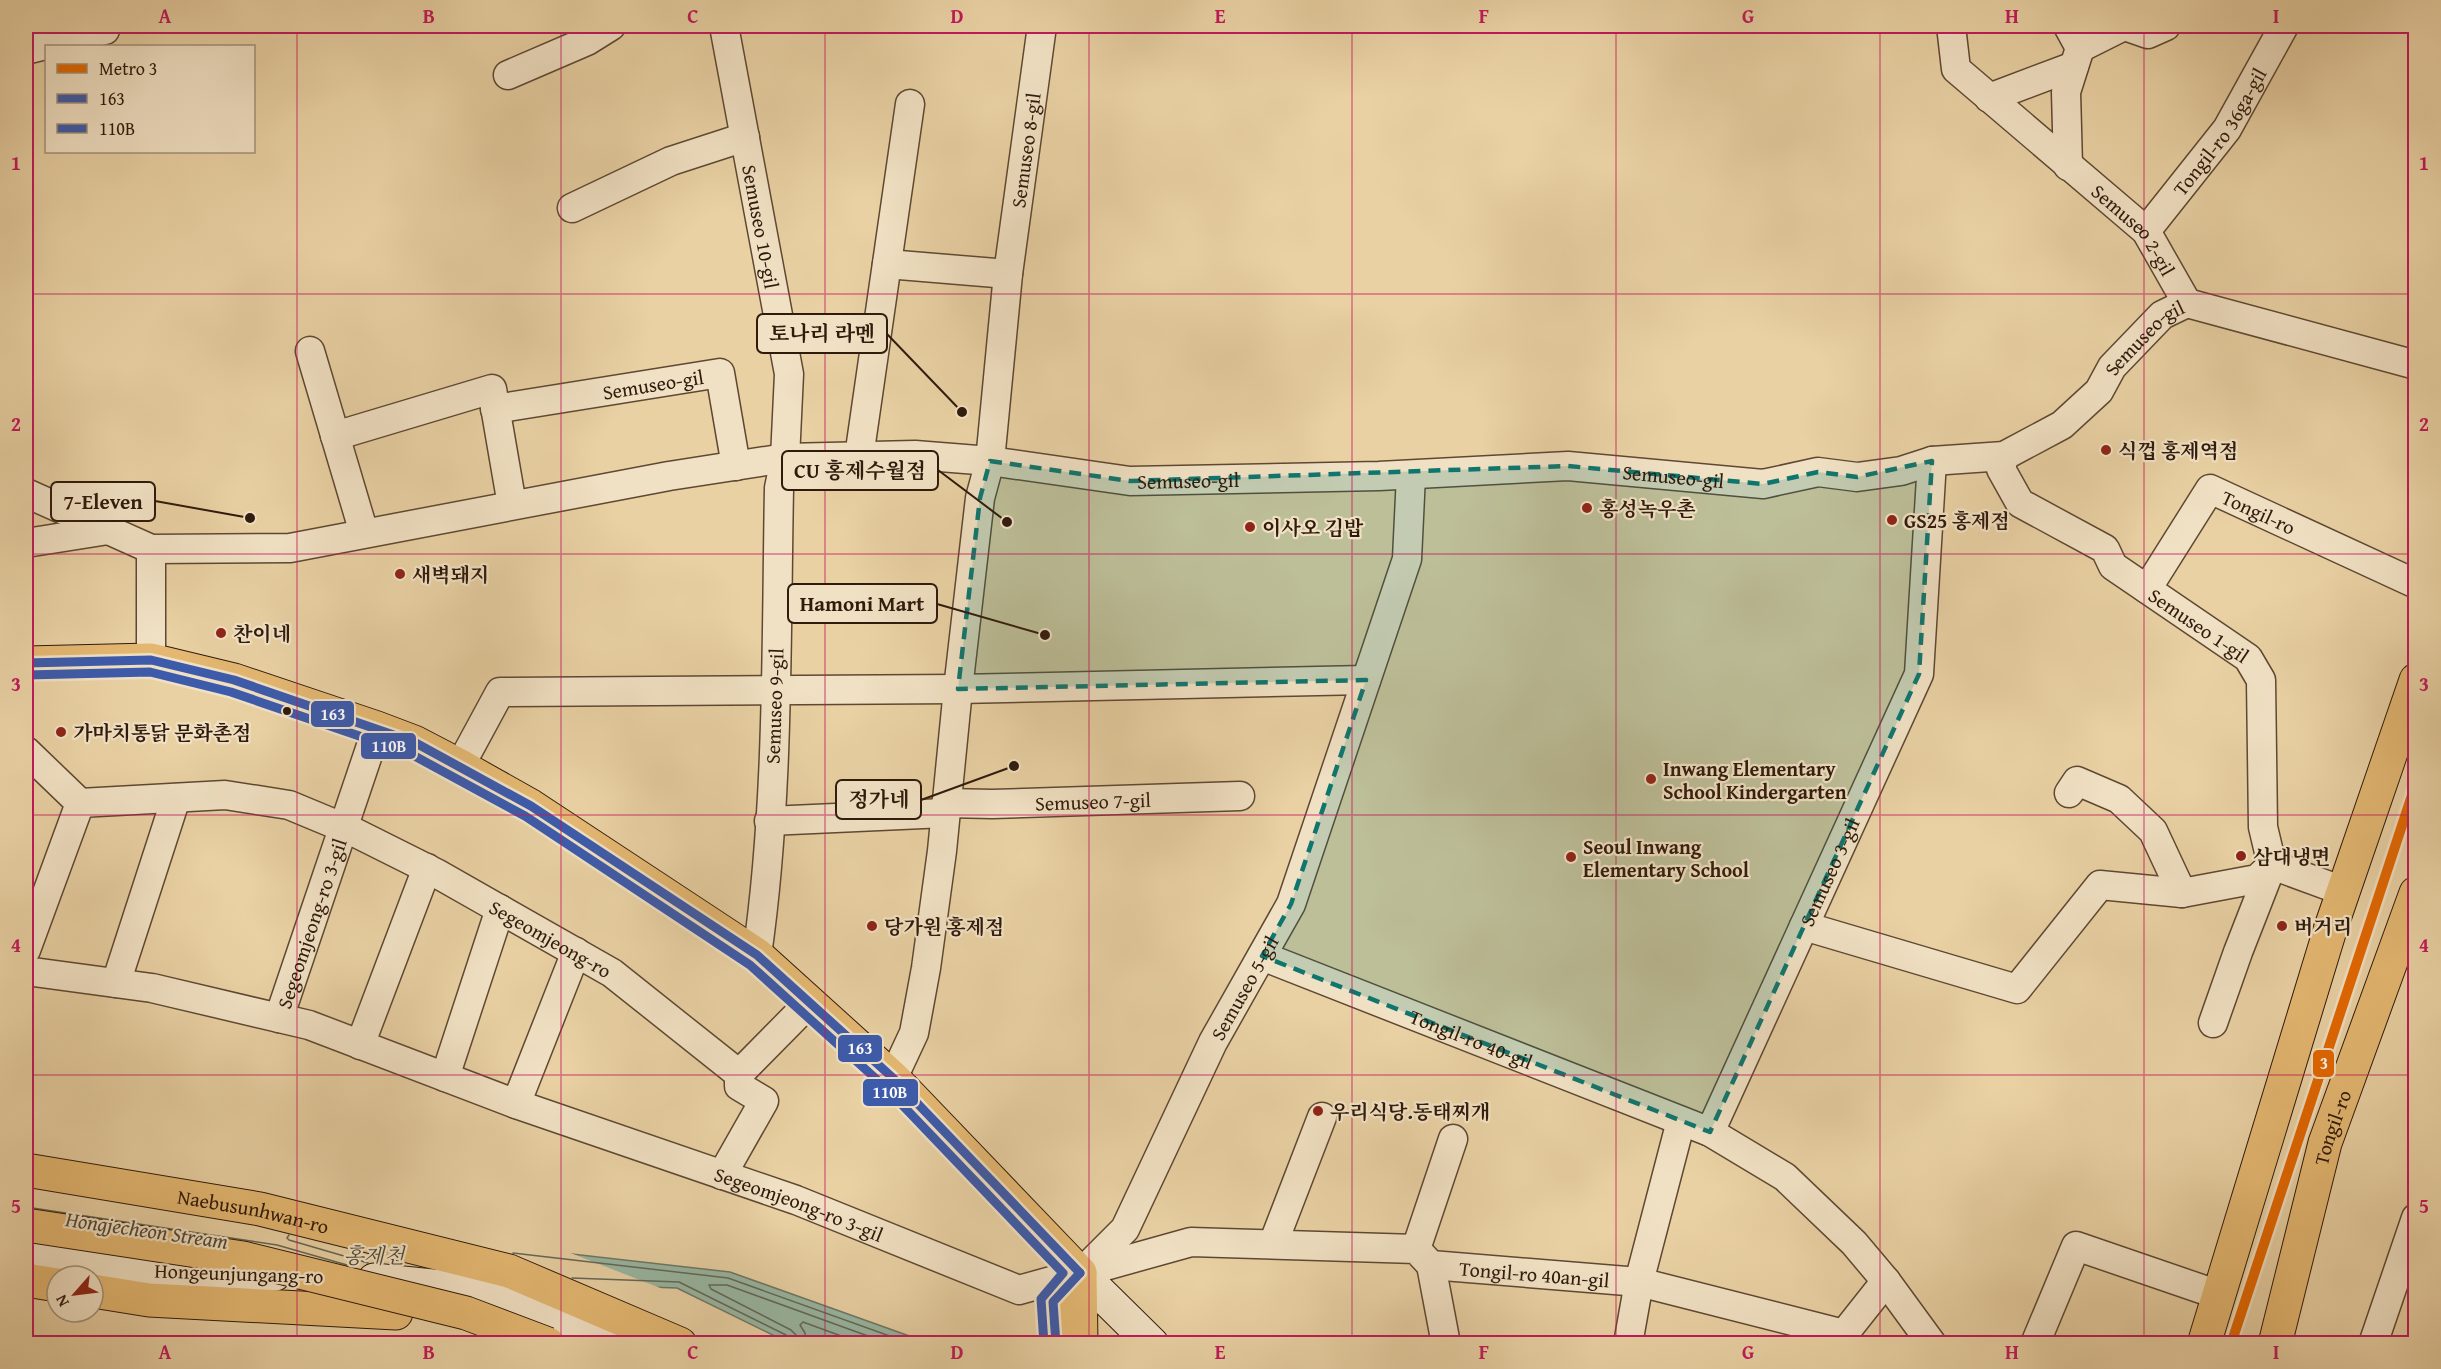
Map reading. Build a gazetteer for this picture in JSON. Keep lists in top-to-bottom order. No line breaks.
{"streets":{"main road":["Tongil-ro","Naebusunhwan-ro"],"street":["Tongil-ro 36ga-gil","Semuseo 8-gil","Semuseo 10-gil","Semuseo 2-gil","Semuseo-gil","Semuseo 1-gil","Semuseo 9-gil","Semuseo 7-gil","Semuseo 3-gil","Segeomjeong-ro 3-gil","Segeomjeong-ro","Semuseo 5-gil","Tongil-ro 40-gil","Hongeunjungang-ro","Tongil-ro 40an-gil"]},"crossings":[["Tongil-ro 36ga-gil","Semuseo 2-gil"],["Semuseo 8-gil","Semuseo-gil"],["Semuseo 10-gil","Semuseo-gil"],["Semuseo 10-gil","Semuseo 9-gil"],["Semuseo 2-gil","Semuseo-gil"],["Semuseo-gil","Semuseo 1-gil"],["Semuseo-gil","Semuseo 9-gil"],["Semuseo-gil","Semuseo 3-gil"],["Semuseo-gil","Semuseo 5-gil"],["Tongil-ro","Semuseo 1-gil"],["Semuseo 9-gil","Semuseo 7-gil"],["Semuseo 3-gil","Tongil-ro 40-gil"],["Segeomjeong-ro 3-gil","Segeomjeong-ro"],["Segeomjeong-ro 3-gil","Semuseo 5-gil"],["Segeomjeong-ro 3-gil","Tongil-ro 40an-gil"],["Semuseo 5-gil","Tongil-ro 40-gil"],["Semuseo 5-gil","Tongil-ro 40an-gil"],["Tongil-ro 40-gil","Tongil-ro 40an-gil"]],"water":["Hongjecheon Stream","홍제천"],"places":["토나리 라멘","식껍 홍제역점","홍성녹우촌","7-Eleven","GS25 홍제점","CU 홍제수월점","이사오 김밥","새벽돼지","찬이네","Hamoni Mart","가마치통닭 문화촌점","정가네","Inwang Elementary School Kindergarten","삼대냉면","Seoul Inwang Elementary School","당가원 홍제점","버거리","우리식당.동태찌개"],"lines":["transit line 163","transit line 110B","metro line 3"],"legend":["Metro 3","163","110B"],"north":"bottom left","grid":{"columns":["A","B","C","D","E","F","G","H","I"],"rows":["1","2","3","4","5"]}}
